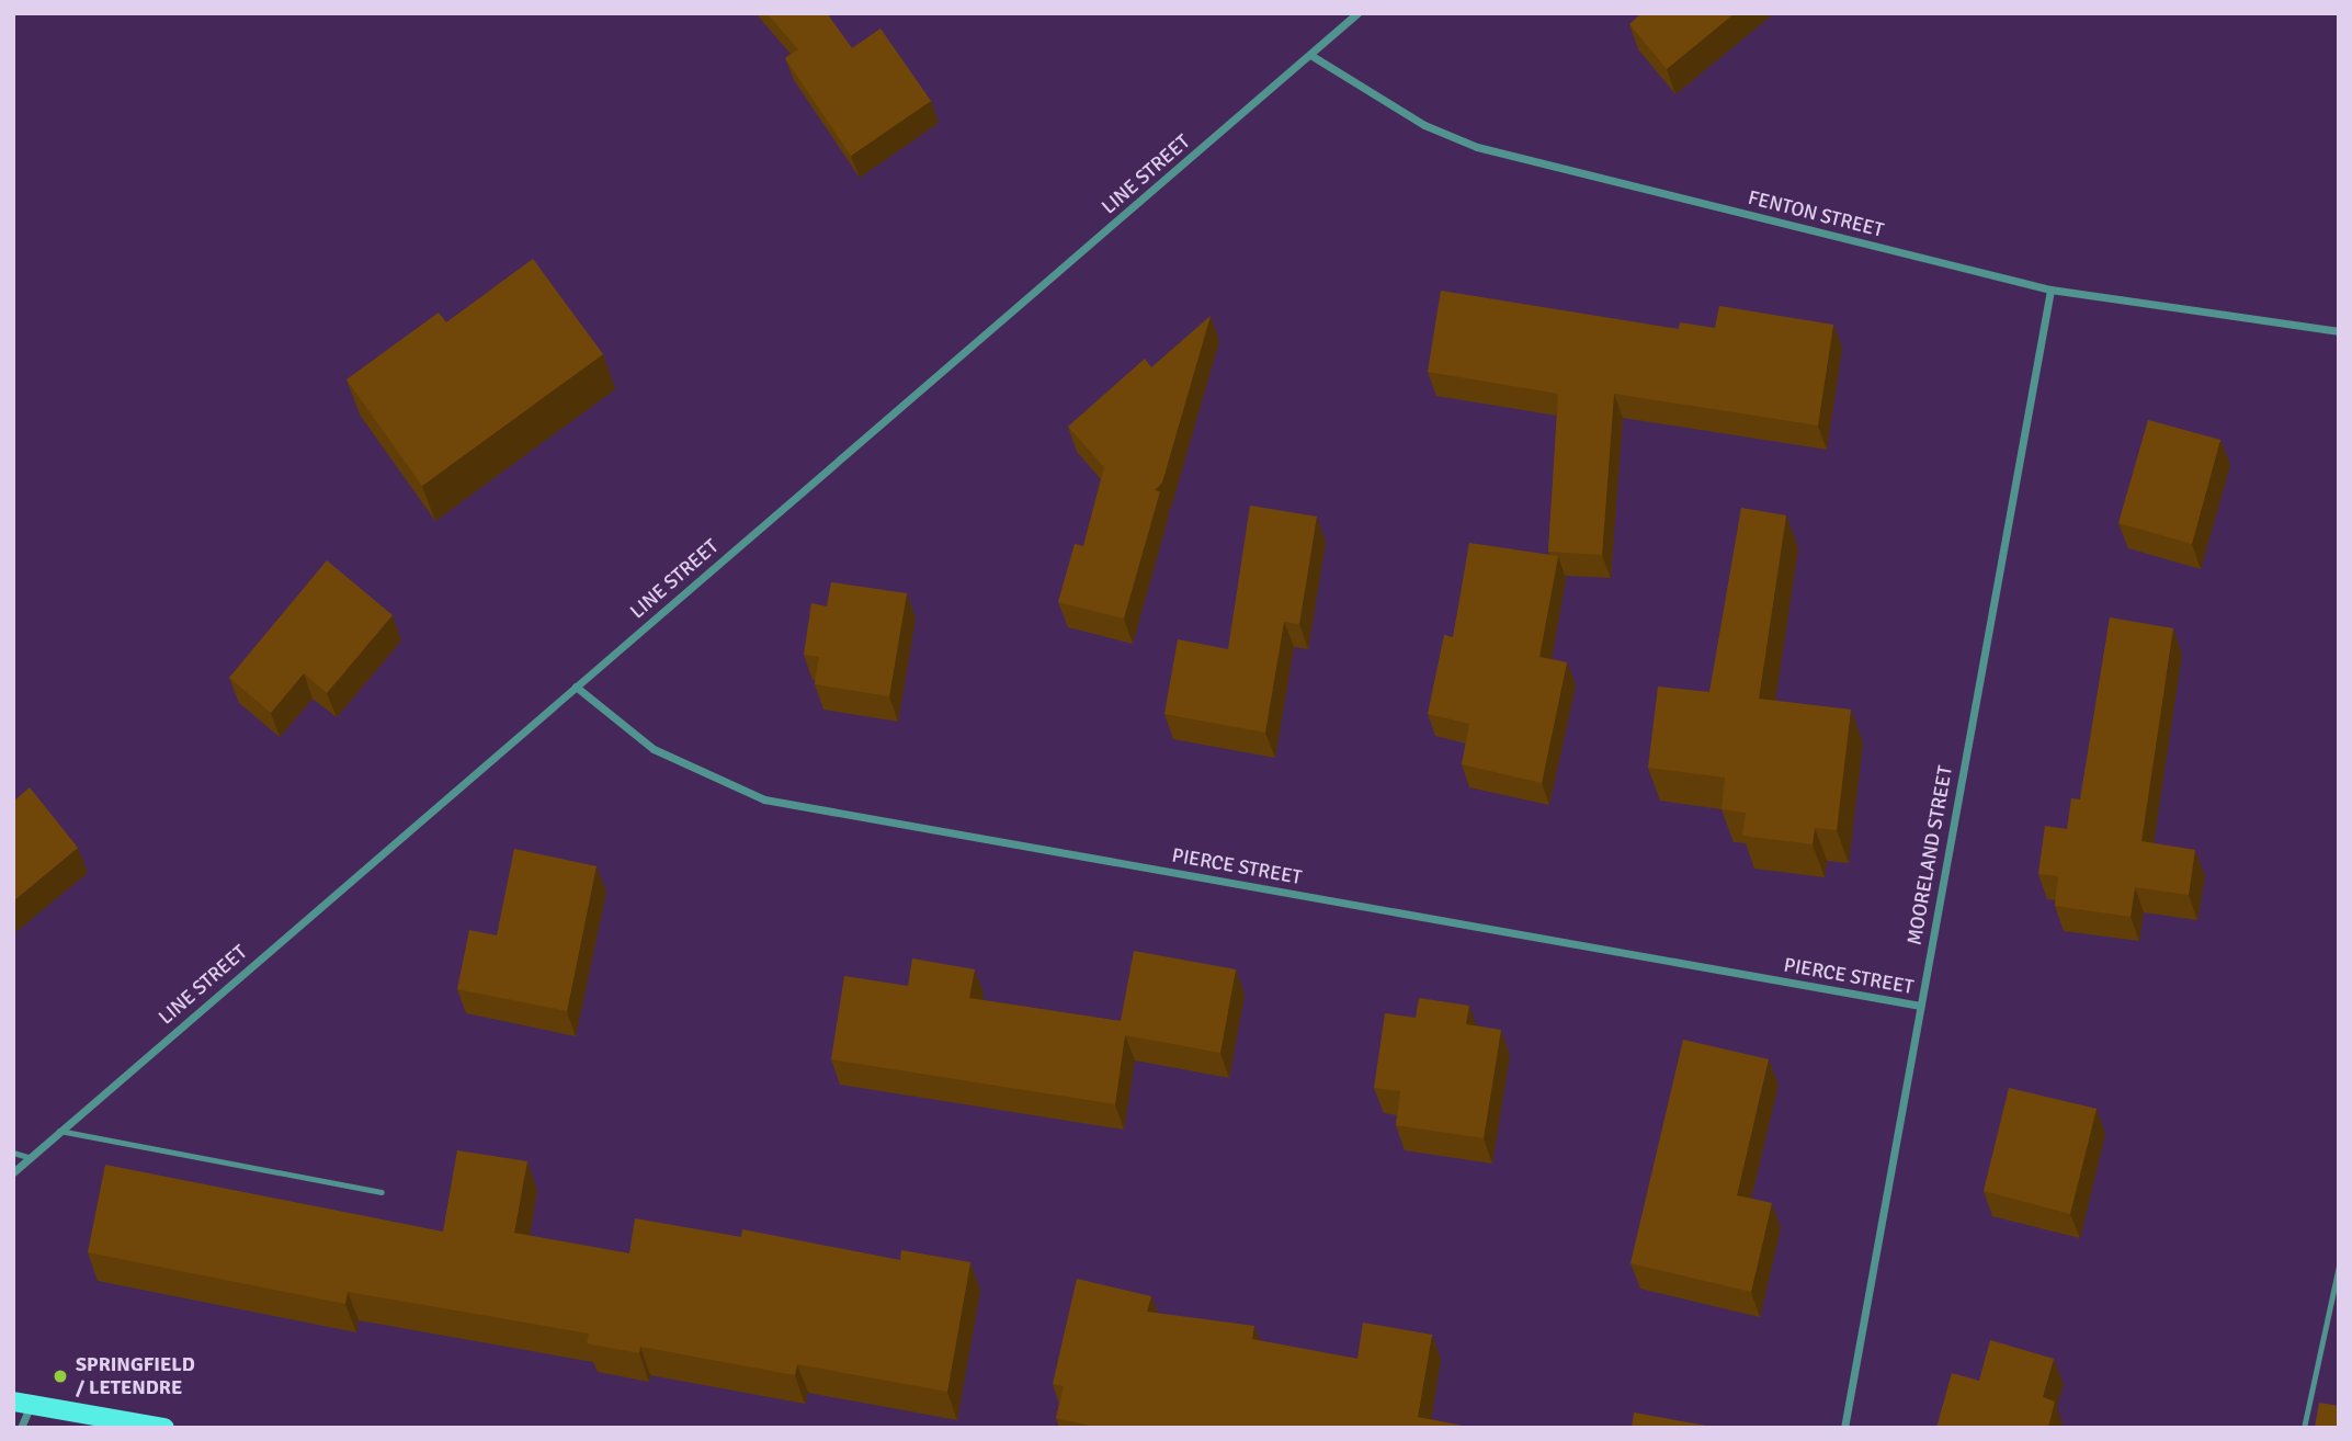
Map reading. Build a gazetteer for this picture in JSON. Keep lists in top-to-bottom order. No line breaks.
{"streets":{"street":["LINE STREET","FENTON STREET","MOORELAND STREET","PIERCE STREET"]},"crossings":[["LINE STREET","FENTON STREET"],["LINE STREET","PIERCE STREET"],["FENTON STREET","MOORELAND STREET"],["MOORELAND STREET","PIERCE STREET"]],"places":["SPRINGFIELD / LETENDRE"]}
